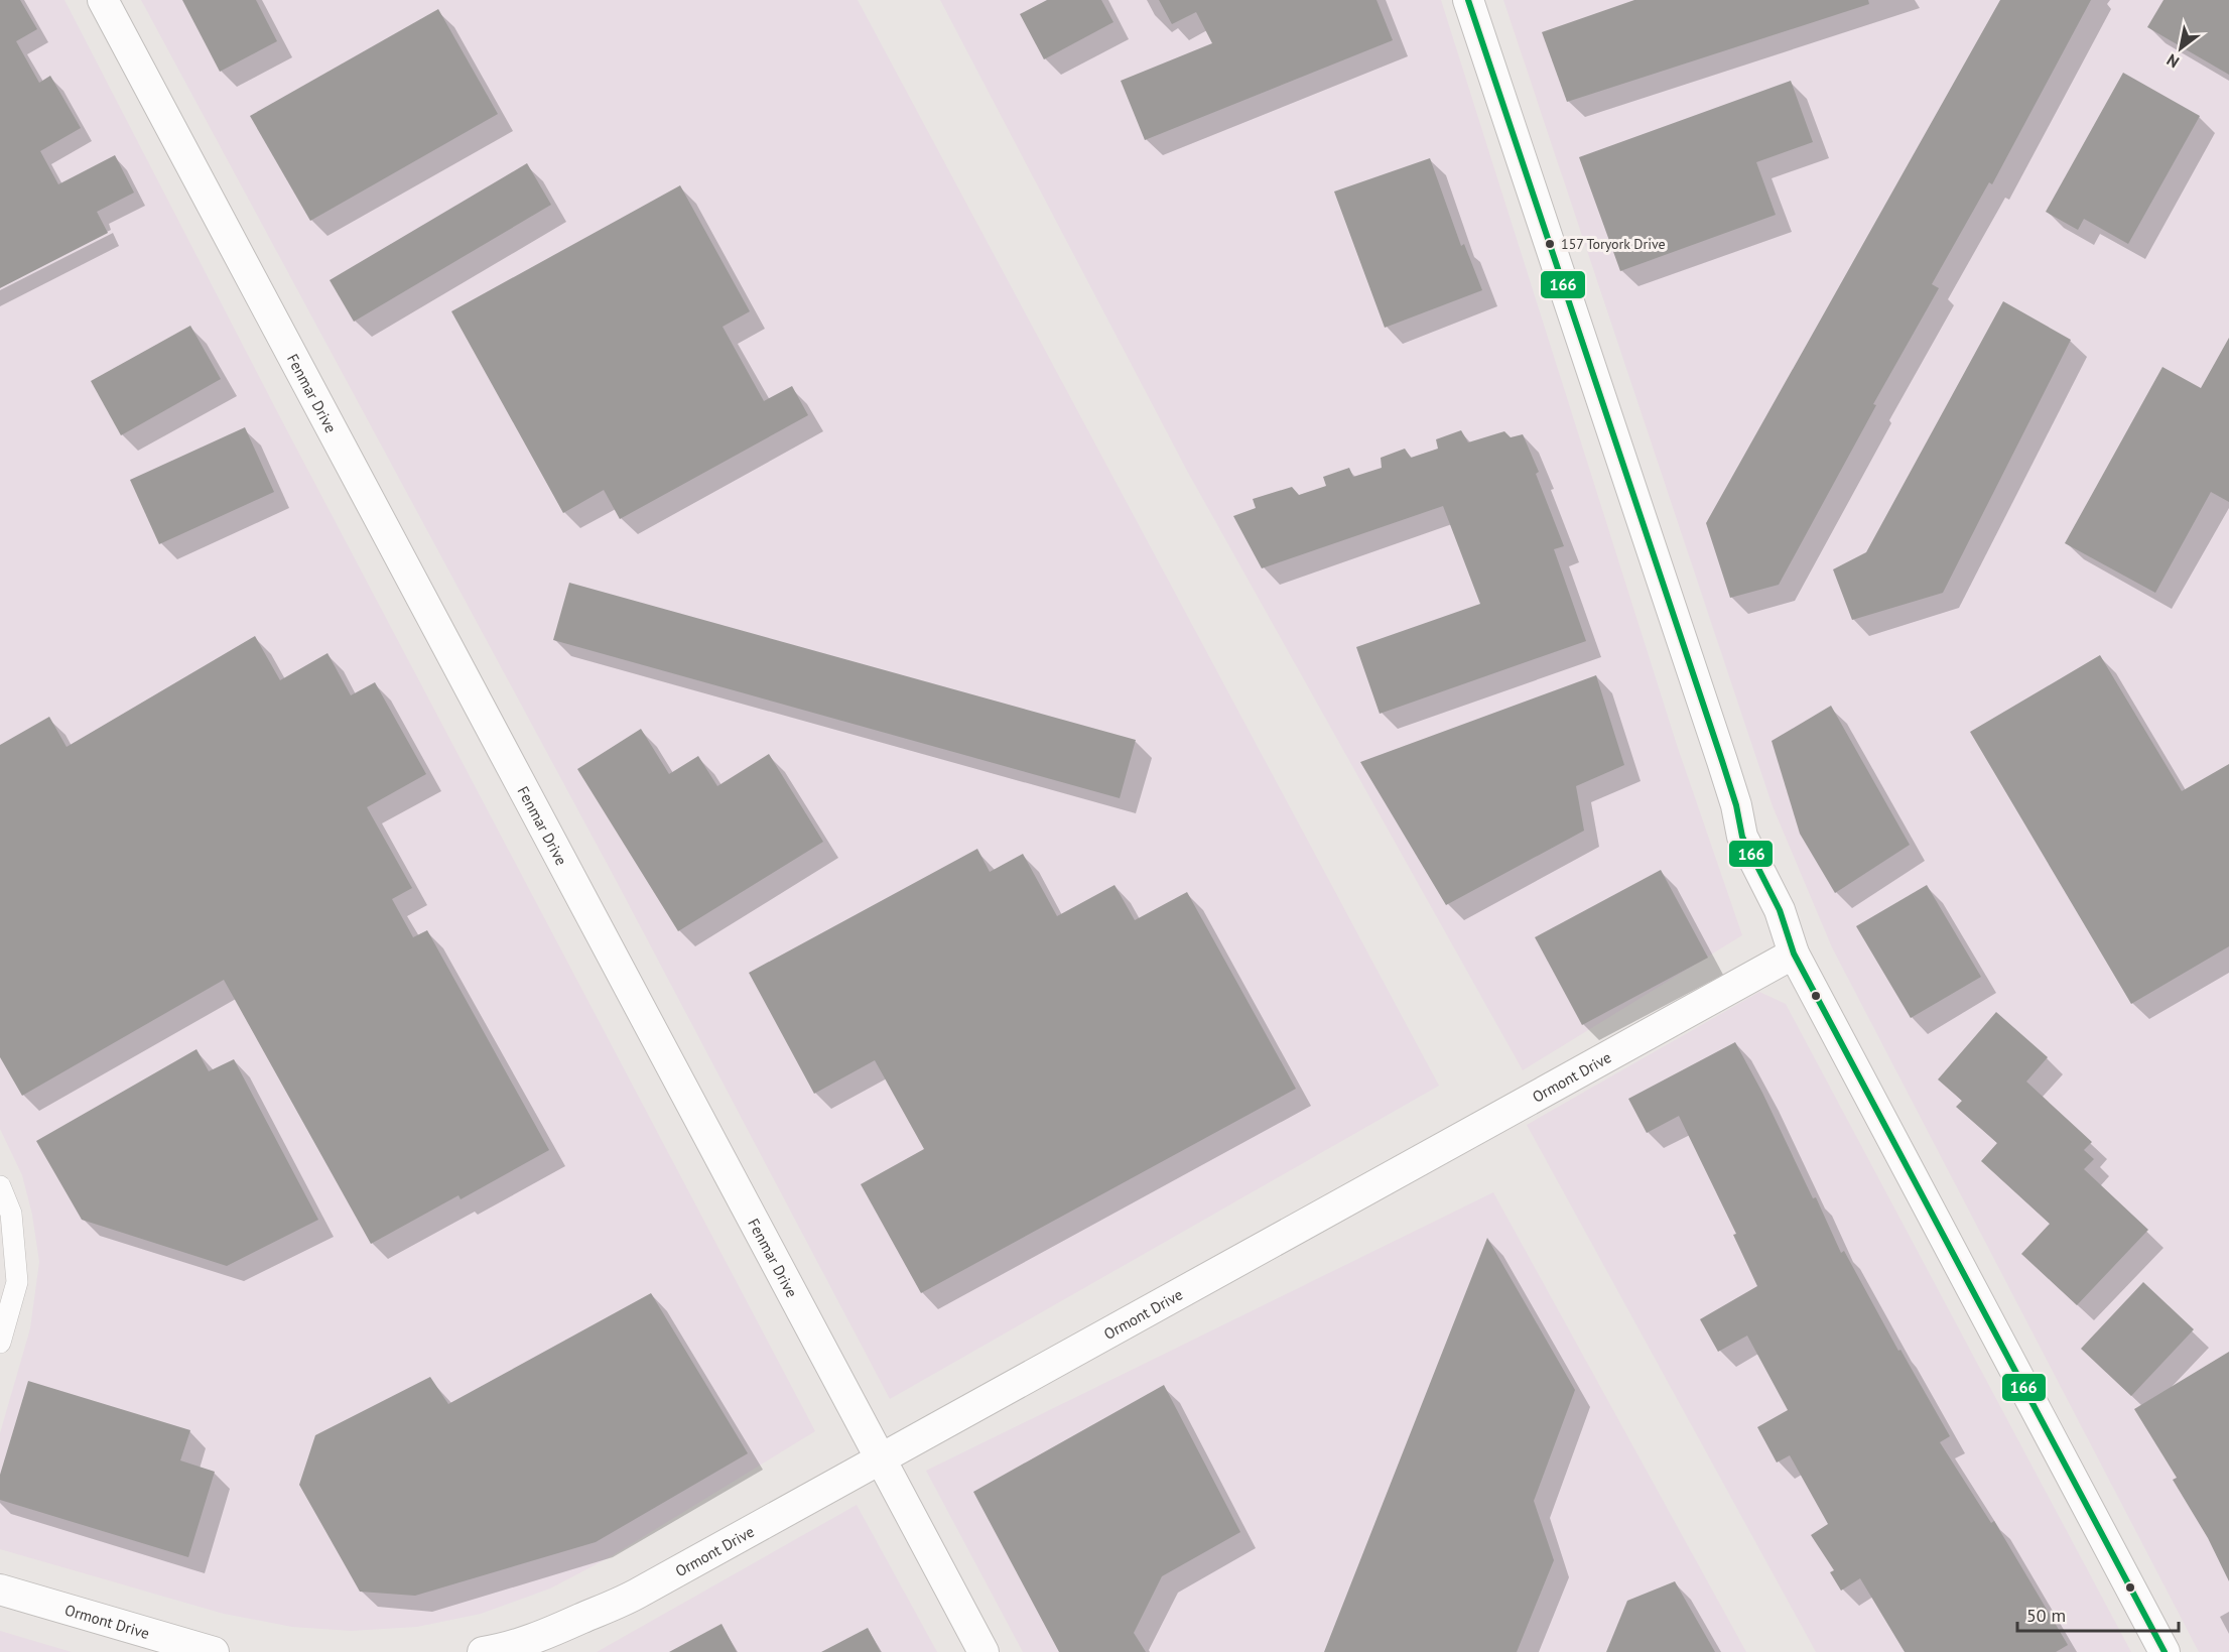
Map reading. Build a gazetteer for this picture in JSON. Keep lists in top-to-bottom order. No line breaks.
{"streets":{"street":["Fenmar Drive","Ormont Drive"]},"crossings":[["Fenmar Drive","Ormont Drive"]],"places":["157 Toryork Drive"],"lines":["transit line 166"],"scale_bar":"50 m","north":"bottom left"}
